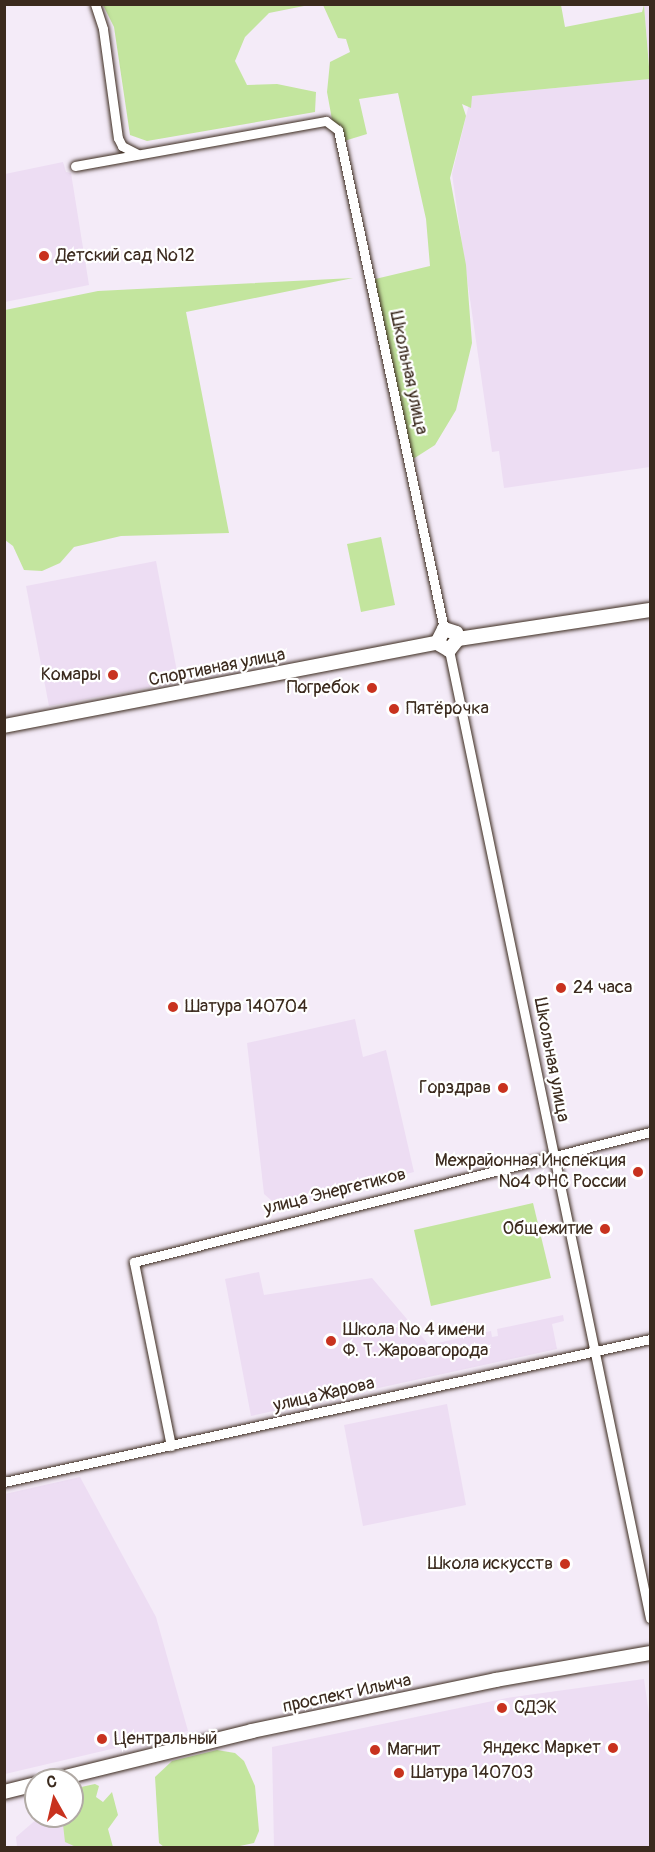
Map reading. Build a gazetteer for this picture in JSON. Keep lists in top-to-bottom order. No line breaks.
{"streets":{"street":["Школьная улица","Спортивная улица","улица Энергетиков","улица Жарова","проспект Ильича"]},"crossings":[["Школьная улица","улица Энергетиков"],["Школьная улица","улица Жарова"],["улица Энергетиков","улица Жарова"]],"places":["Детский сад №12","Комары","Погребок","Пятёрочка","24 часа","Шатура 140704","Горздрав","Межрайонная Инспекция №4 ФНС России","Общежитие","Школа № 4 имени Ф. Т. Жаровагорода","Школа искусств","СДЭК","Центральный","Яндекс Маркет","Магнит","Шатура 140703"],"north":"top"}
